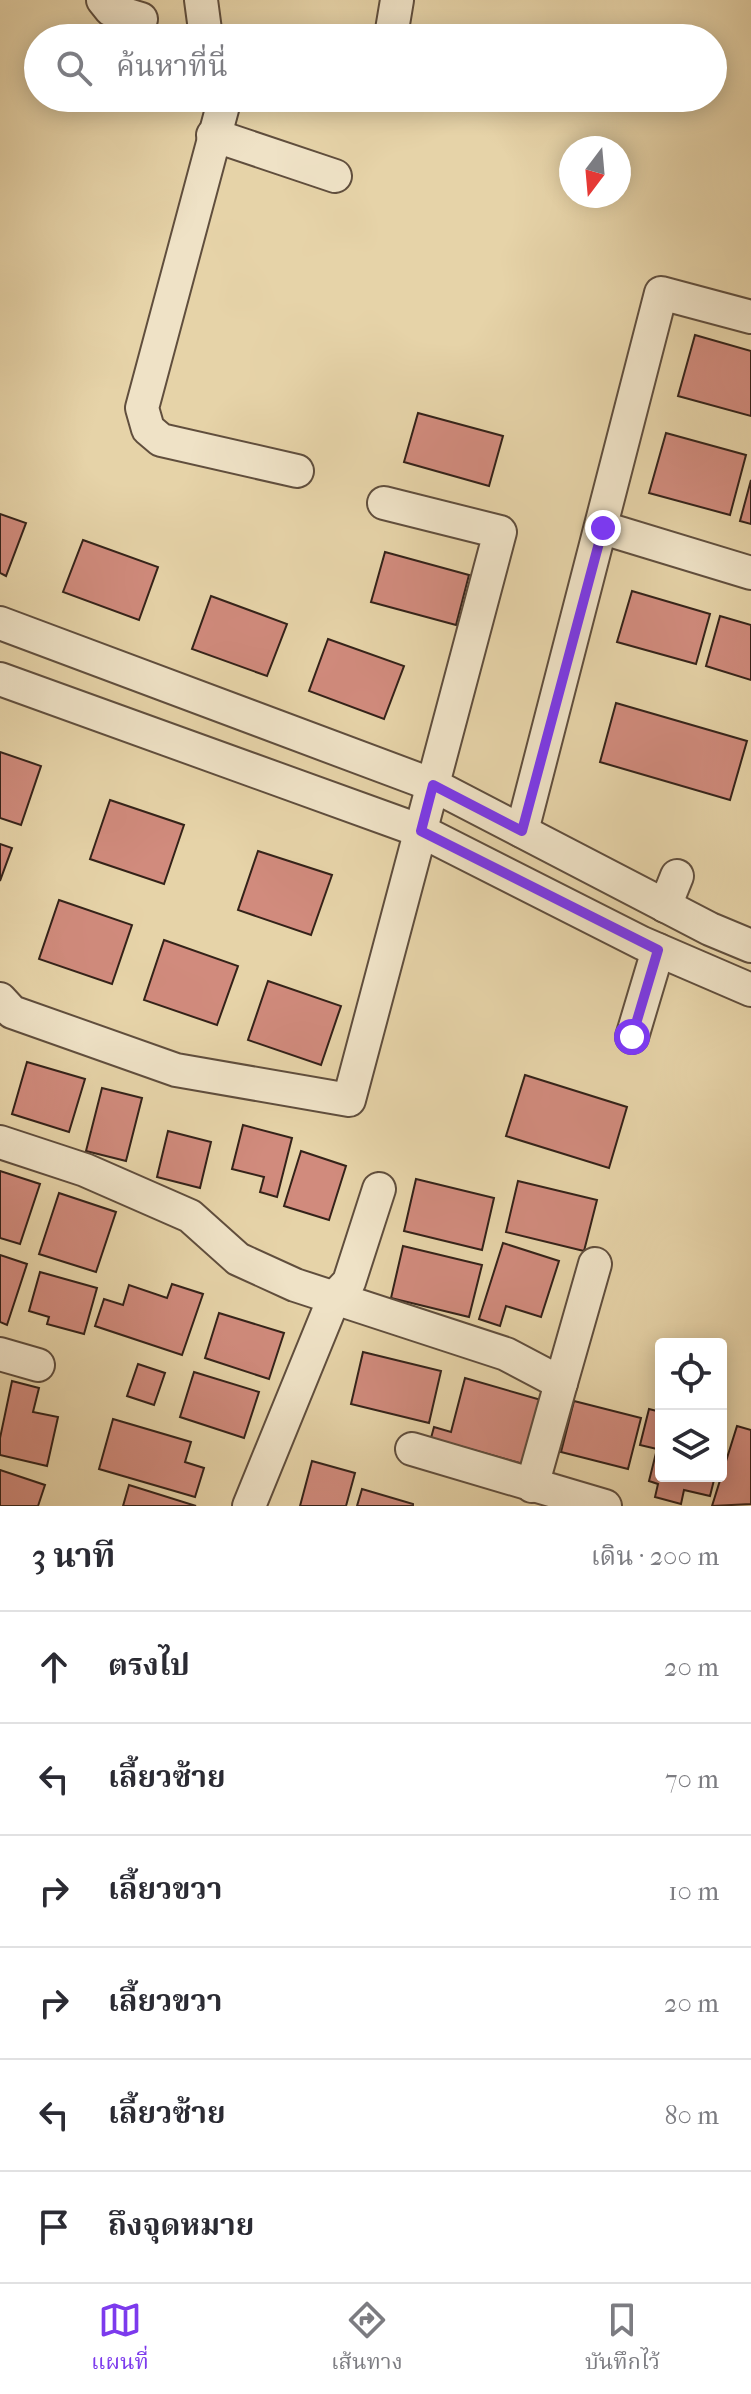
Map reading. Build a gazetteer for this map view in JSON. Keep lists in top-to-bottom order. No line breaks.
{"north":"bottom","page":{"search":"ค้นหาที่นี่","heading":["3 นาที","เดิน · 200 m"],"list":[["ตรงไป","20 m"],["เลี้ยวซ้าย","70 m"],["เลี้ยวขวา","10 m"],["เลี้ยวขวา","20 m"],["เลี้ยวซ้าย","80 m"],"ถึงจุดหมาย"],"nav":["แผนที่","เส้นทาง","บันทึกไว้"]}}
